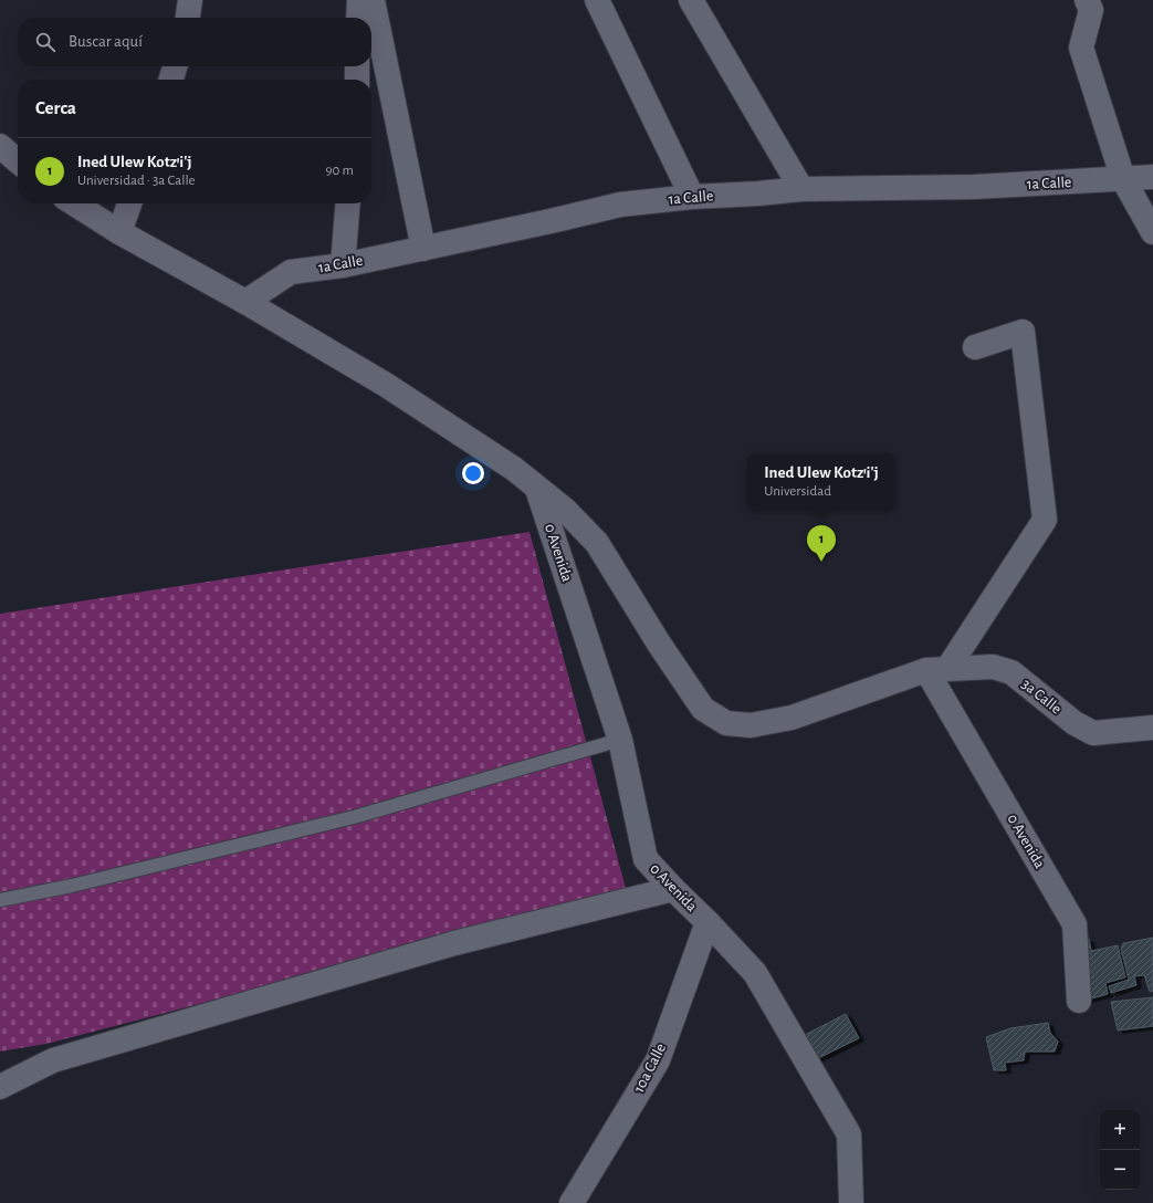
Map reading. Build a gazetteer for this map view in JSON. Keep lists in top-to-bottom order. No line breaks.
{"streets":{"street":["1a Calle","0 Avenida","3a Calle","10a Calle"]},"crossings":[["0 Avenida","3a Calle"],["0 Avenida","10a Calle"]],"page":{"search":"Buscar aquí","heading":"Cerca","list":[{"mark":"1","name":"Ined Ulew Kotz'i'j","note":"Universidad · 3a Calle","value":"90 m"}],"popup":["Ined Ulew Kotz'i'j","Universidad"],"pins":"1","map_buttons":["+","−"]}}
